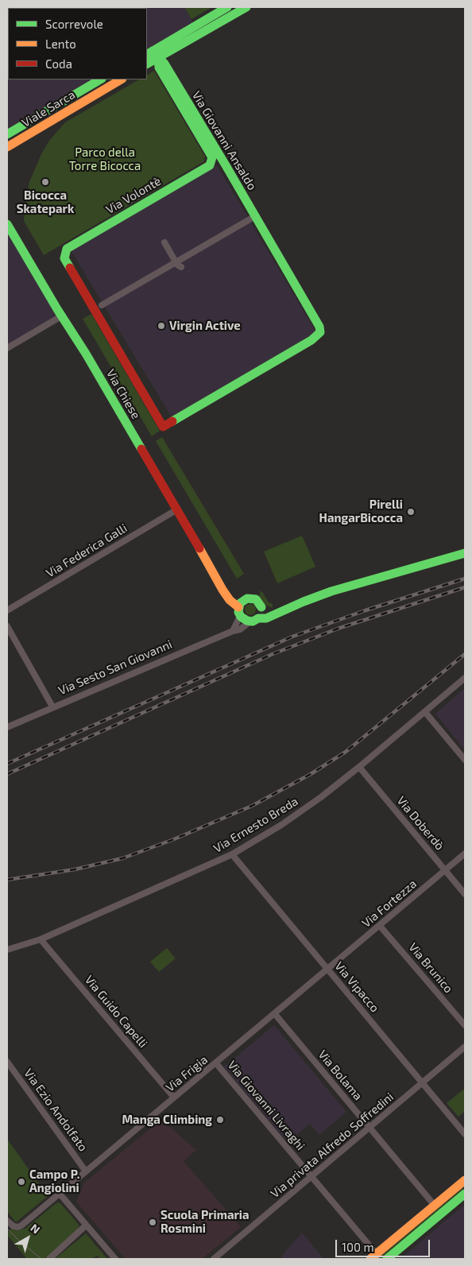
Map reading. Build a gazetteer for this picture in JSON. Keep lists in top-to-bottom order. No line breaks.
{"streets":{"street":["Viale Sarca","Via Giovanni Ansaldo","Via Volontè","Via Chiese","Via Federica Galli","Via Sesto San Giovanni","Via Doberdò","Via Ernesto Breda","Via Fortezza","Via Brunico","Via Vipacco","Via Guido Capelli","Via Frigia","Via Bolama","Via Giovanni Livraghi","Via Ezio Andolfato","Via privata Alfredo Soffredini"]},"crossings":[["Via Giovanni Ansaldo","Via Volontè"],["Via Giovanni Ansaldo","Via Chiese"],["Via Volontè","Via Chiese"],["Via Chiese","Via Federica Galli"],["Via Chiese","Via Sesto San Giovanni"],["Via Doberdò","Via Ernesto Breda"],["Via Doberdò","Via Fortezza"],["Via Ernesto Breda","Via Vipacco"],["Via Ernesto Breda","Via Guido Capelli"],["Via Fortezza","Via Brunico"],["Via Fortezza","Via Vipacco"],["Via Fortezza","Via Frigia"],["Via Vipacco","Via Frigia"],["Via Vipacco","Via privata Alfredo Soffredini"],["Via Guido Capelli","Via Frigia"],["Via Frigia","Via Bolama"],["Via Frigia","Via Giovanni Livraghi"],["Via Frigia","Via Ezio Andolfato"],["Via Bolama","Via privata Alfredo Soffredini"],["Via Giovanni Livraghi","Via privata Alfredo Soffredini"]],"parks":["Parco della Torre Bicocca"],"places":["Bicocca Skatepark","Virgin Active","Pirelli HangarBicocca","Manga Climbing","Campo P. Angiolini","Scuola Primaria Rosmini"],"legend":["Scorrevole","Lento","Coda"],"scale_bar":"100 m","north":"top right"}
